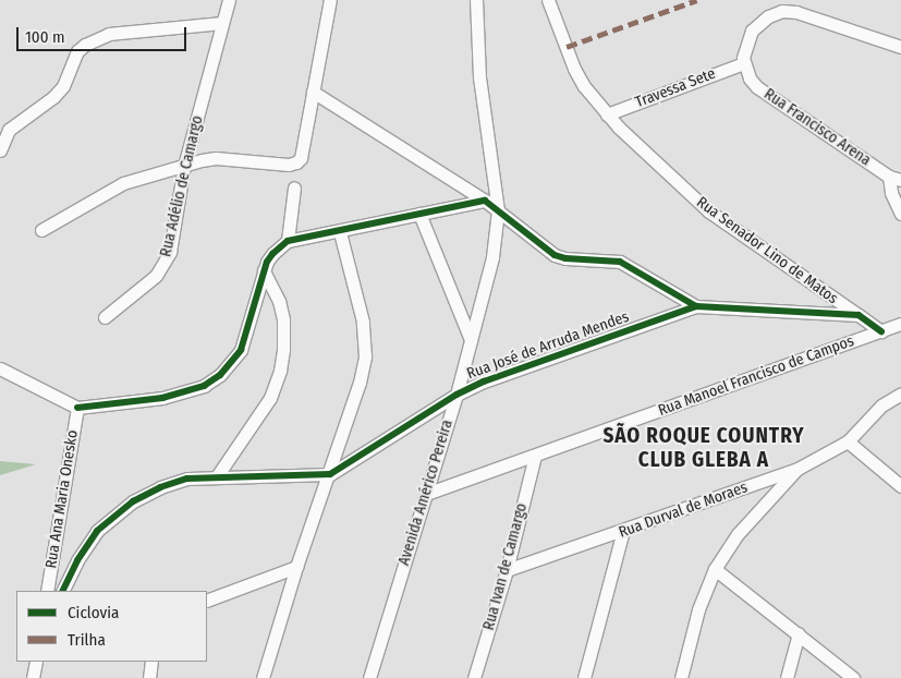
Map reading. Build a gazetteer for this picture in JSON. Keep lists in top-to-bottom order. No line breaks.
{"streets":{"street":["Travessa Sete","Rua Francisco Arena","Rua Adélio de Camargo","Rua Senador Lino de Matos","Rua José de Arruda Mendes","Rua Manoel Francisco de Campos","Avenida Américo Pereira","Rua Ana Maria Onesko","Rua Durval de Moraes","Rua Ivan de Camargo"]},"crossings":[["Travessa Sete","Rua Francisco Arena"],["Travessa Sete","Rua Senador Lino de Matos"],["Rua Senador Lino de Matos","Rua José de Arruda Mendes"],["Rua José de Arruda Mendes","Avenida Américo Pereira"],["Rua Manoel Francisco de Campos","Avenida Américo Pereira"],["Rua Manoel Francisco de Campos","Rua Ivan de Camargo"],["Rua Durval de Moraes","Rua Ivan de Camargo"]],"districts":["SÃO ROQUE COUNTRY CLUB GLEBA A"],"legend":["Ciclovia","Trilha"],"scale_bar":"100 m"}
